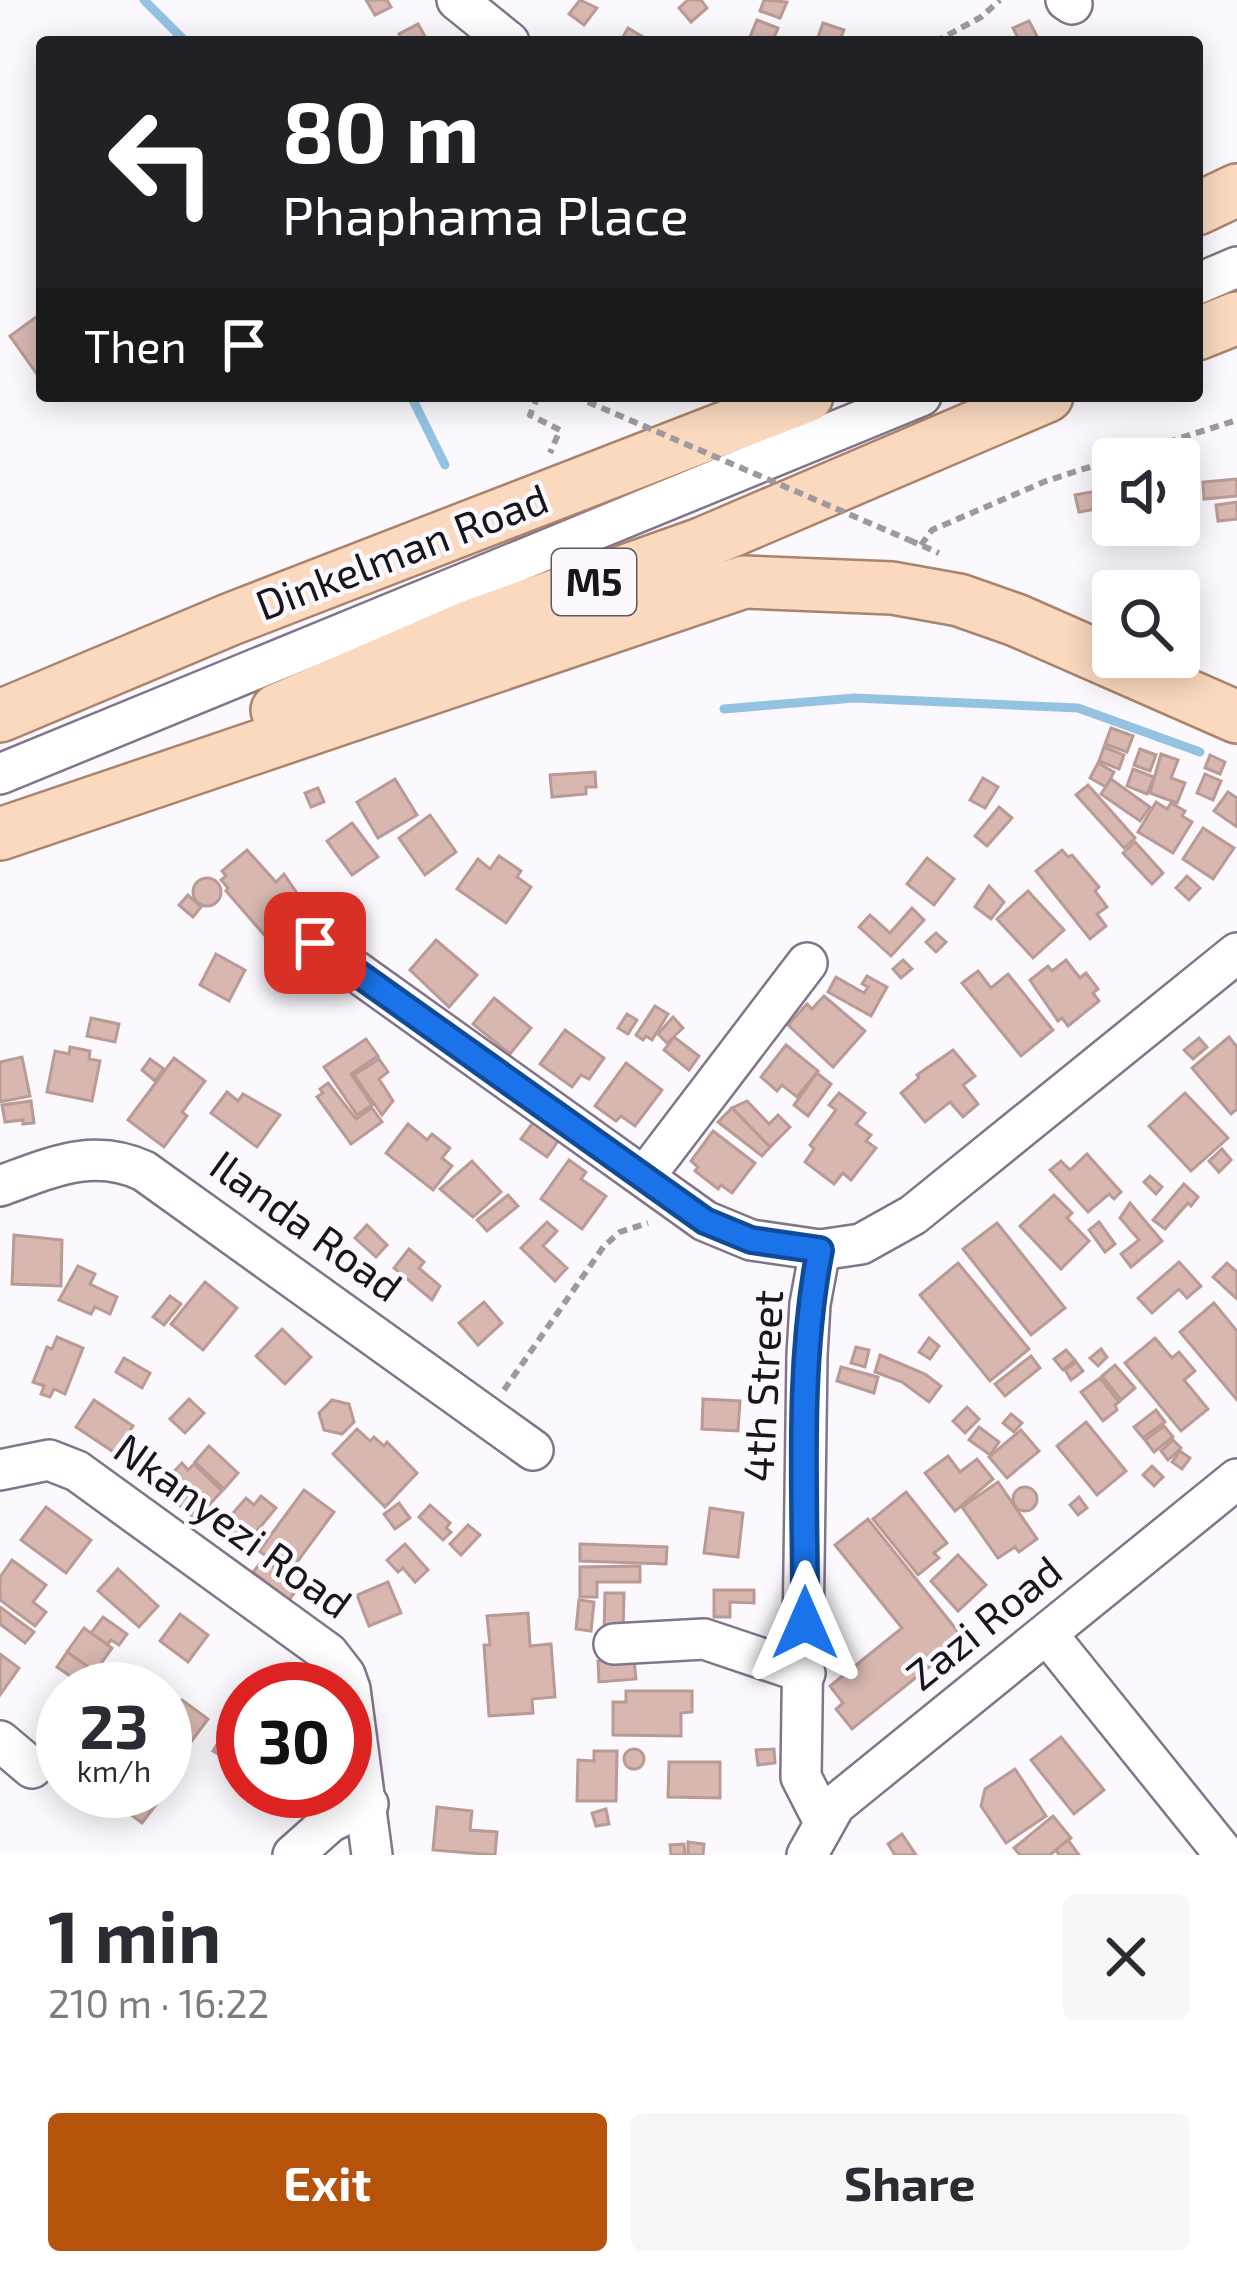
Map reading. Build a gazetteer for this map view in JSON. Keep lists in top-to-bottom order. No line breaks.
{"streets":{"main road":["Dinkelman Road","M5"],"street":["Ilanda Road","4th Street","Nkanyezi Road","Zazi Road"]},"crossings":[["4th Street","Zazi Road"]],"page":{"turn":["80 m","Phaphama Place"],"then":"Then","speed":"23 km/h","limit":"30","heading":["1 min","210 m · 16:22"],"buttons":["Exit","Share"]}}
